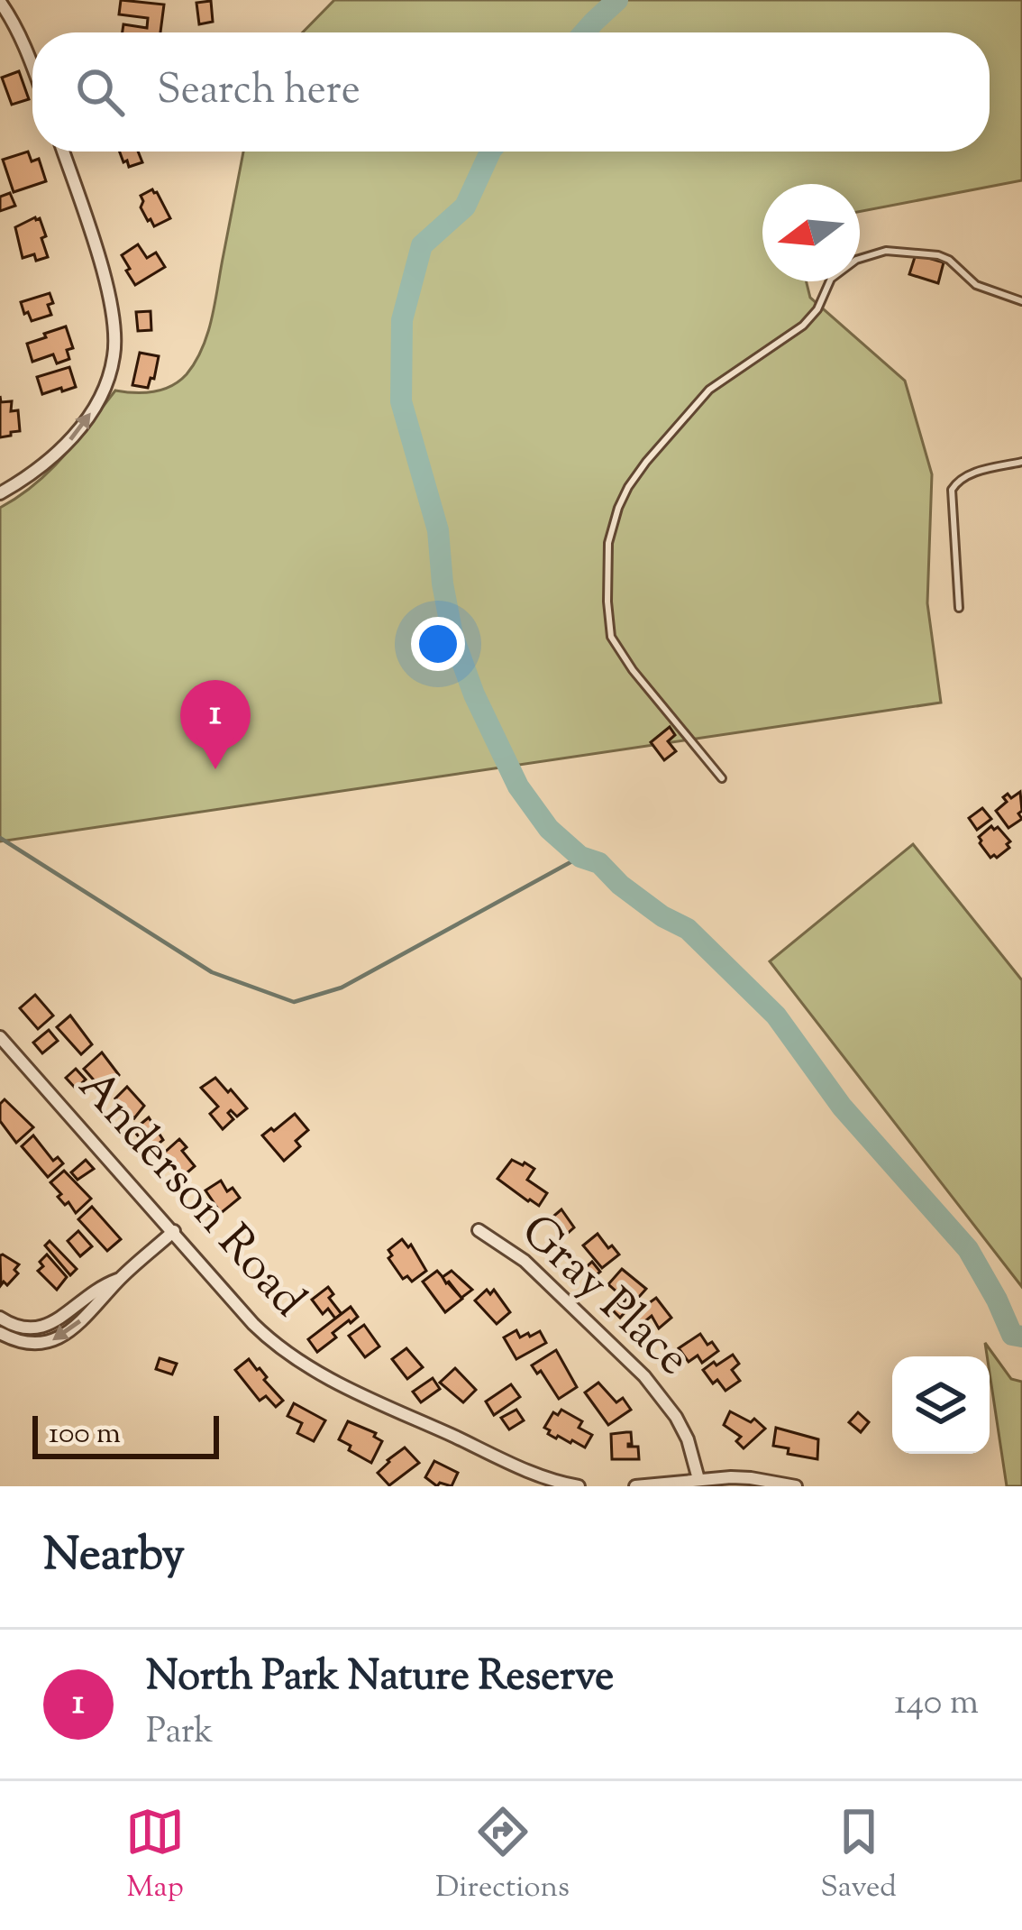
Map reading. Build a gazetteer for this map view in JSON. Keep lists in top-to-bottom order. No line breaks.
{"streets":{"street":["Anderson Road","Gray Place"]},"scale_bar":"100 m","north":"left","page":{"search":"Search here","pins":"1","scale":"100 m","heading":"Nearby","list":[{"mark":"1","name":"North Park Nature Reserve","note":"Park","value":"140 m"}],"nav":["Map","Directions","Saved"]}}
